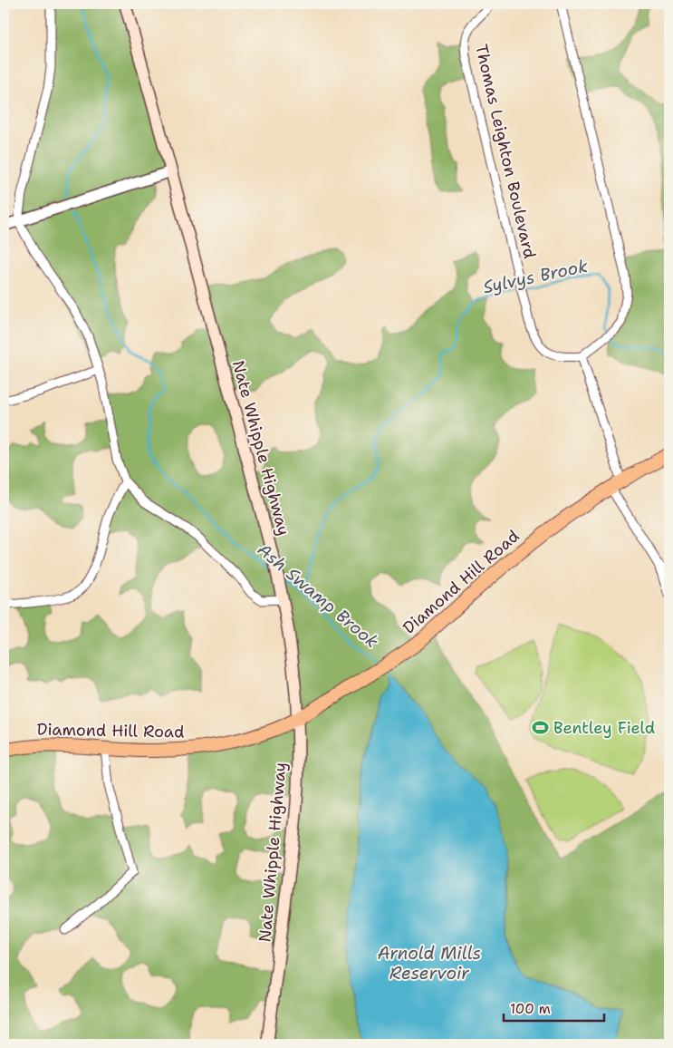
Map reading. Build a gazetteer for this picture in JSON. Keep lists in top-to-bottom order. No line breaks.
{"streets":{"main road":["Nate Whipple Highway","Diamond Hill Road"],"street":["Thomas Leighton Boulevard"]},"crossings":[["Nate Whipple Highway","Diamond Hill Road"]],"water":["Sylvys Brook","Ash Swamp Brook","Arnold Mills Reservoir"],"places":{"sports":["Bentley Field"]},"scale_bar":"100 m"}
